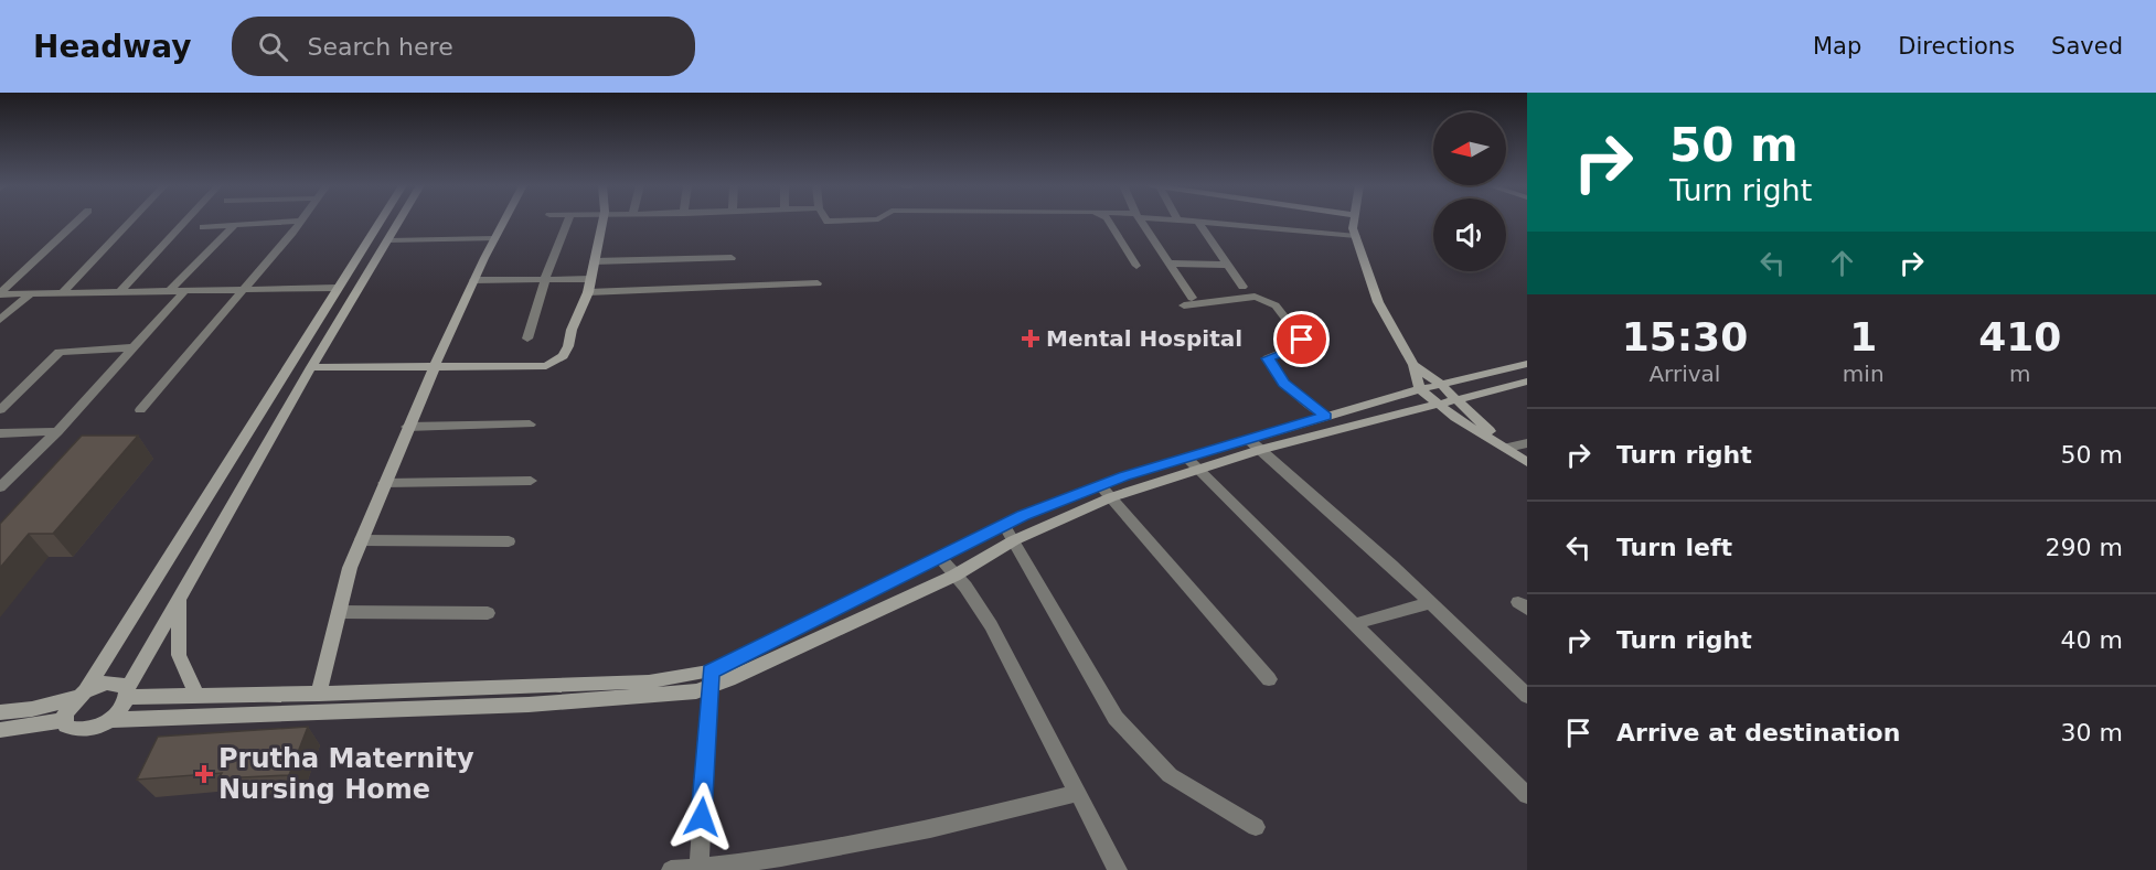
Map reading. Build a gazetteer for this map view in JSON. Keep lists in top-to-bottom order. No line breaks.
{"places":{"health":["Mental Hospital","Prutha Maternity Nursing Home"]},"north":"left","page":{"header":"Headway","search":"Search here","nav":["Map","Directions","Saved"],"turn":["50 m","Turn right"],"eta":["15:30","Arrival","1","min","410","m"],"list":[{"name":"Turn right","value":"50 m"},{"name":"Turn left","value":"290 m"},{"name":"Turn right","value":"40 m"},{"name":"Arrive at destination","value":"30 m"}]}}
